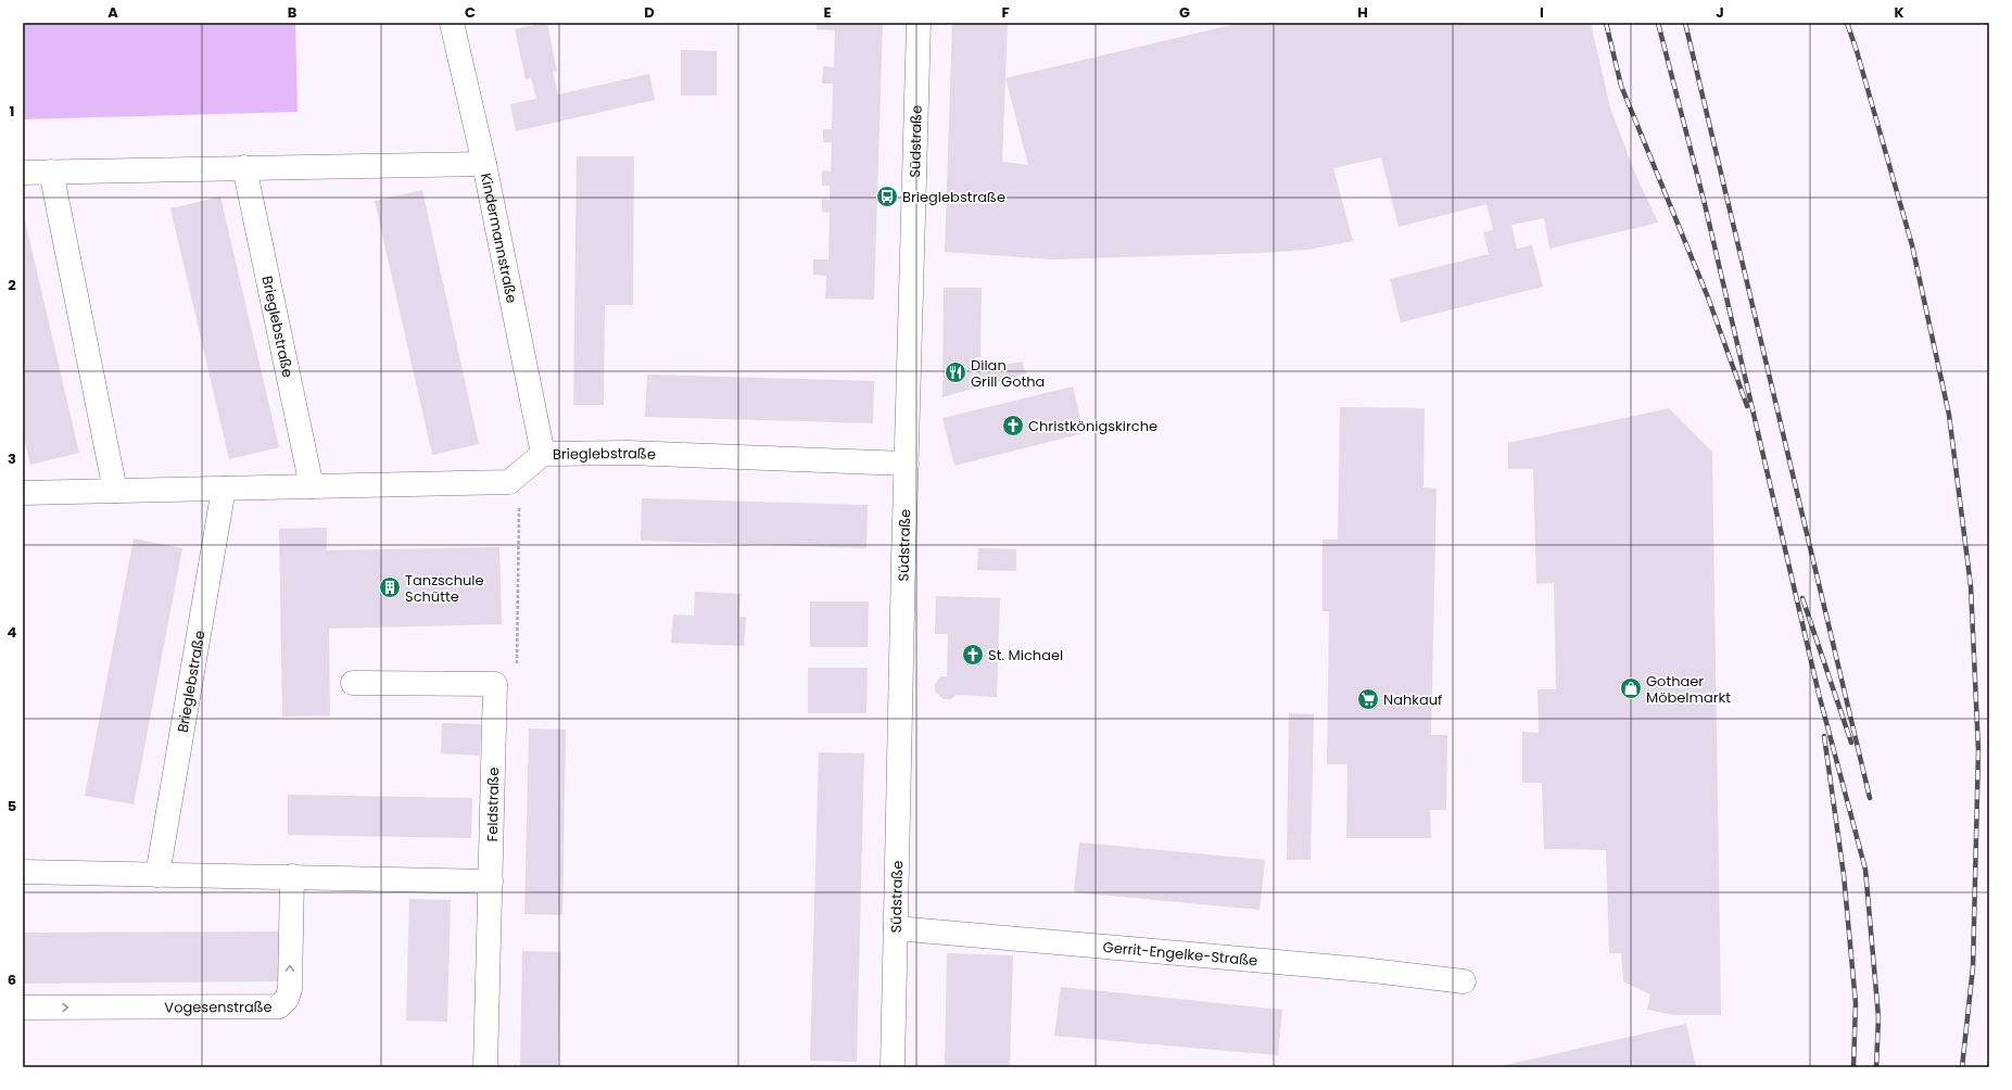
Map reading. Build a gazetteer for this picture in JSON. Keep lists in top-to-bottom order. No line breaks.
{"streets":{"street":["Südstraße","Kindermannstraße","Brieglebstraße","Feldstraße","Gerrit-Engelke-Straße","Vogesenstraße"]},"crossings":[["Südstraße","Brieglebstraße"],["Südstraße","Gerrit-Engelke-Straße"],["Kindermannstraße","Brieglebstraße"]],"places":{"bus stop":["Brieglebstraße"],"restaurant":["Dilan Grill Gotha"],"church":["Christkönigskirche","St. Michael"],"building":["Tanzschule Schütte"],"shop":["Gothaer Möbelmarkt"],"supermarket":["Nahkauf"]},"grid":{"columns":["A","B","C","D","E","F","G","H","I","J","K"],"rows":["1","2","3","4","5","6"]}}
